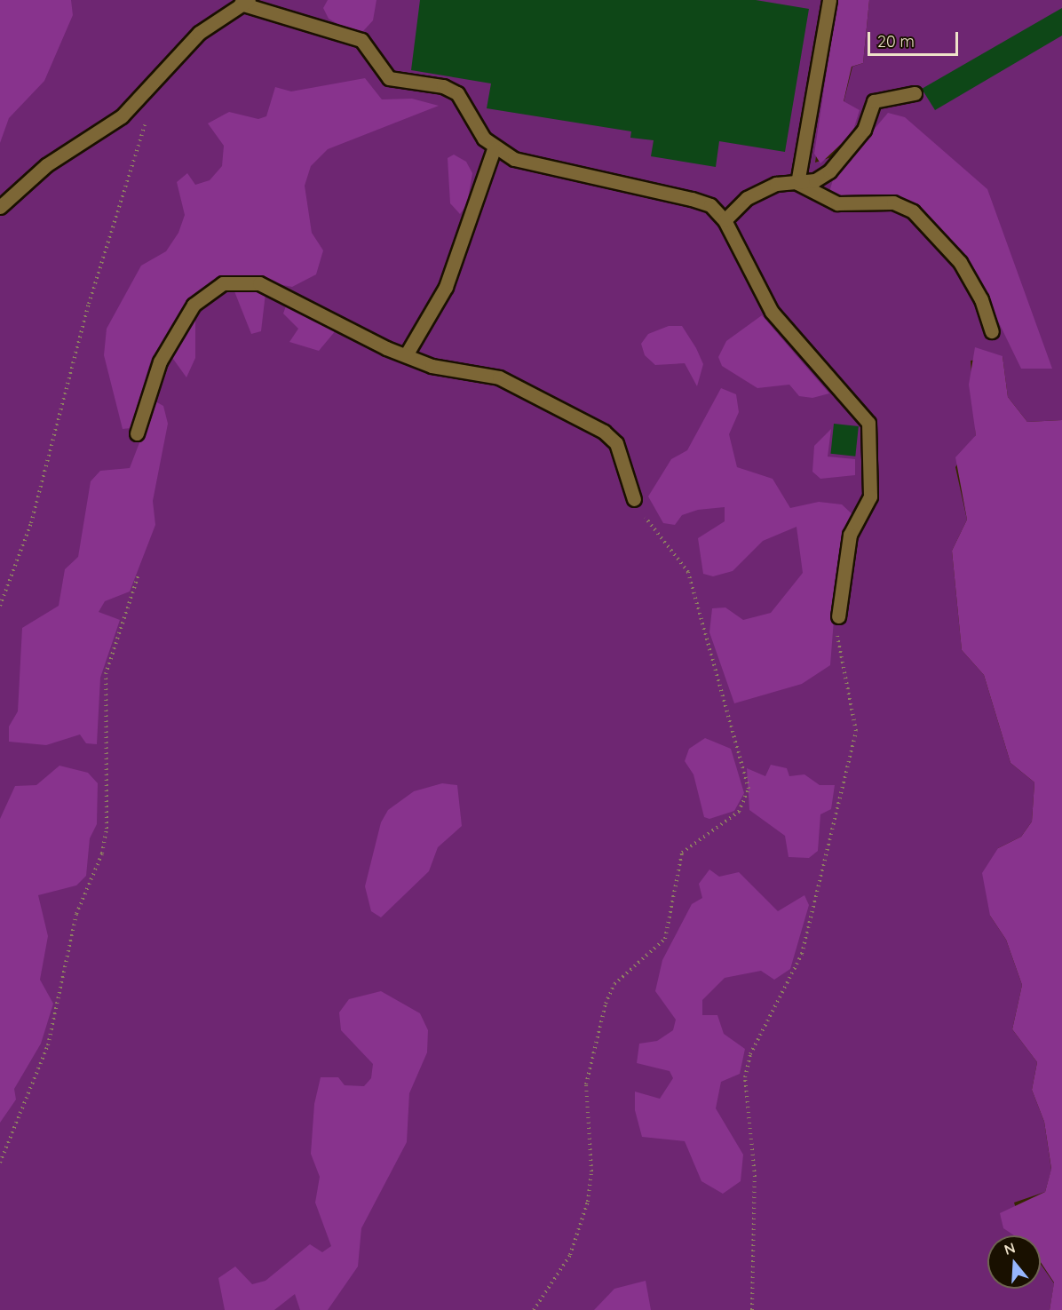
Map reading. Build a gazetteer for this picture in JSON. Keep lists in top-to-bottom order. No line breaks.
{"scale_bar":"20 m","north":"top"}
